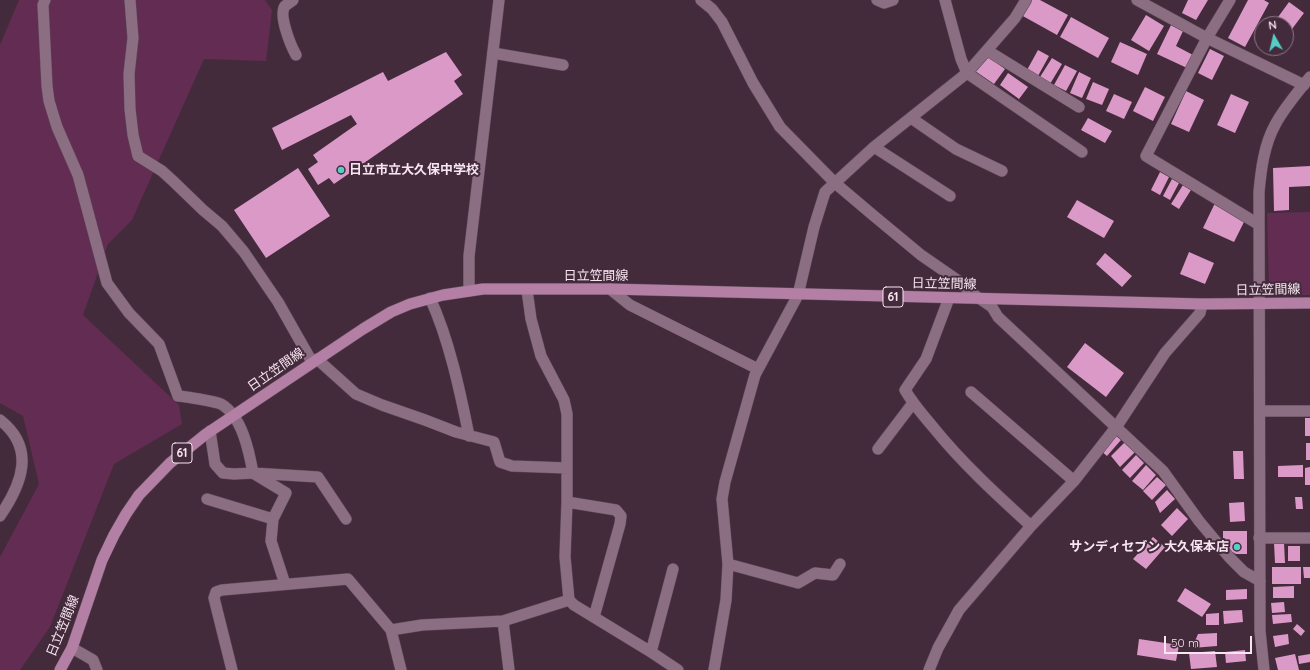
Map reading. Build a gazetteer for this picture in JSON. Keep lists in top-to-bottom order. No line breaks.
{"streets":{"main road":["日立笠間線","61"]},"places":["日立市立大久保中学校","サンディセブン 大久保本店"],"scale_bar":"50 m","north":"top"}
